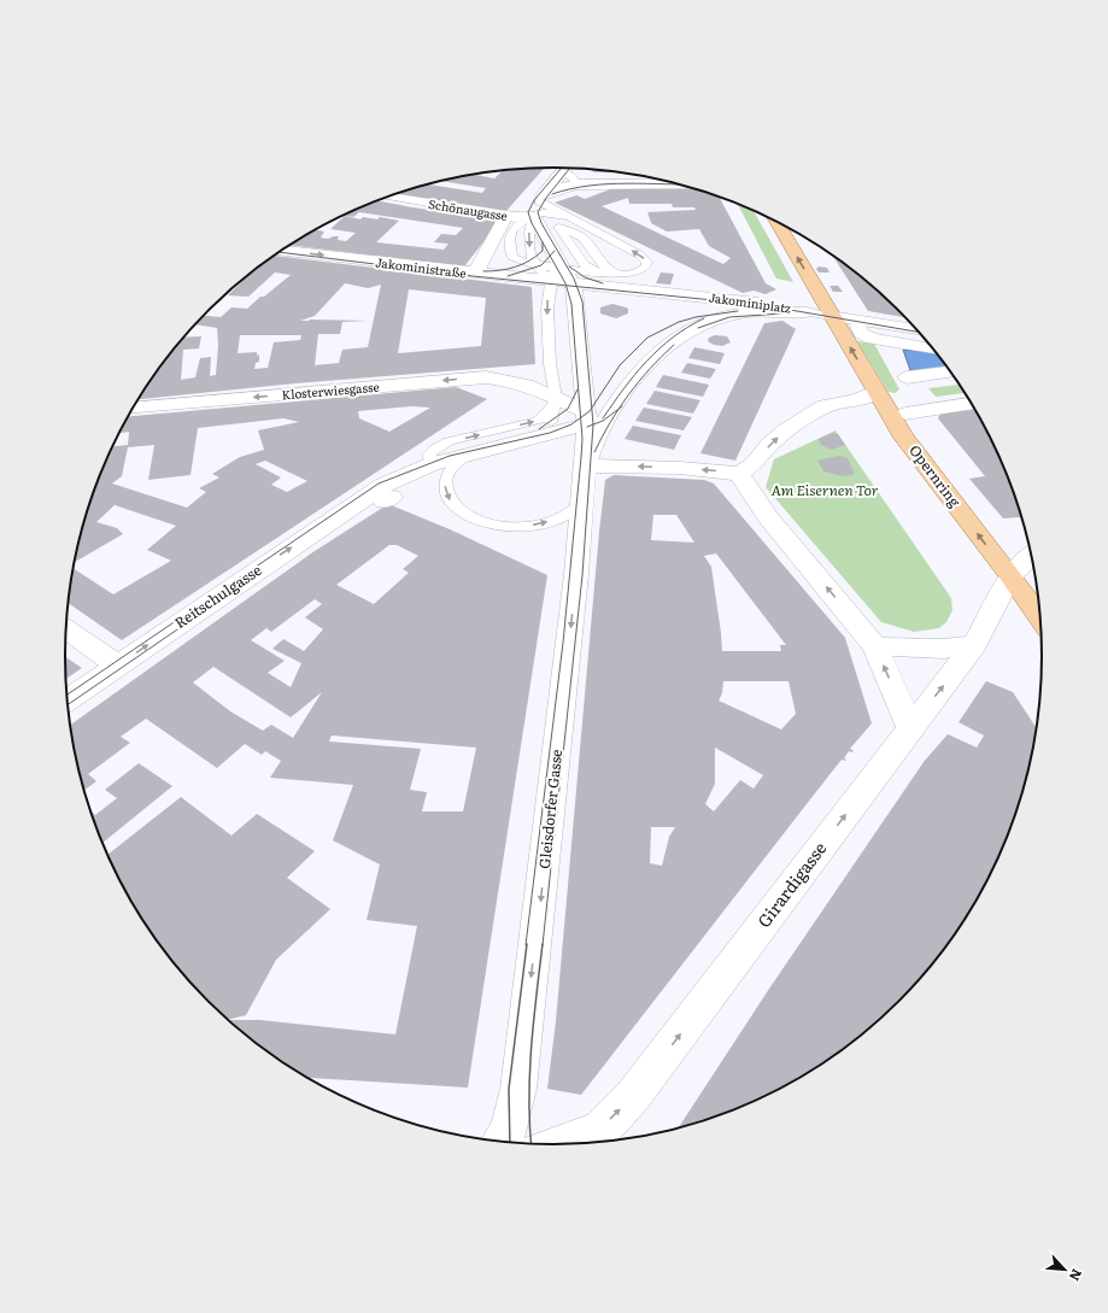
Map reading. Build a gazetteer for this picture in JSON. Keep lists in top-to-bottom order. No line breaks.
{"streets":{"main road":["Opernring"],"street":["Schönaugasse","Jakoministraße","Jakominiplatz","Klosterwiesgasse","Reitschulgasse","Gleisdorfer Gasse","Girardigasse"]},"crossings":[["Schönaugasse","Jakominiplatz"],["Jakoministraße","Jakominiplatz"],["Jakominiplatz","Gleisdorfer Gasse"],["Opernring","Girardigasse"]],"one_way":["Jakoministraße","Opernring","Reitschulgasse","Gleisdorfer Gasse","Girardigasse"],"parks":["Am Eisernen Tor"],"north":"bottom right"}
